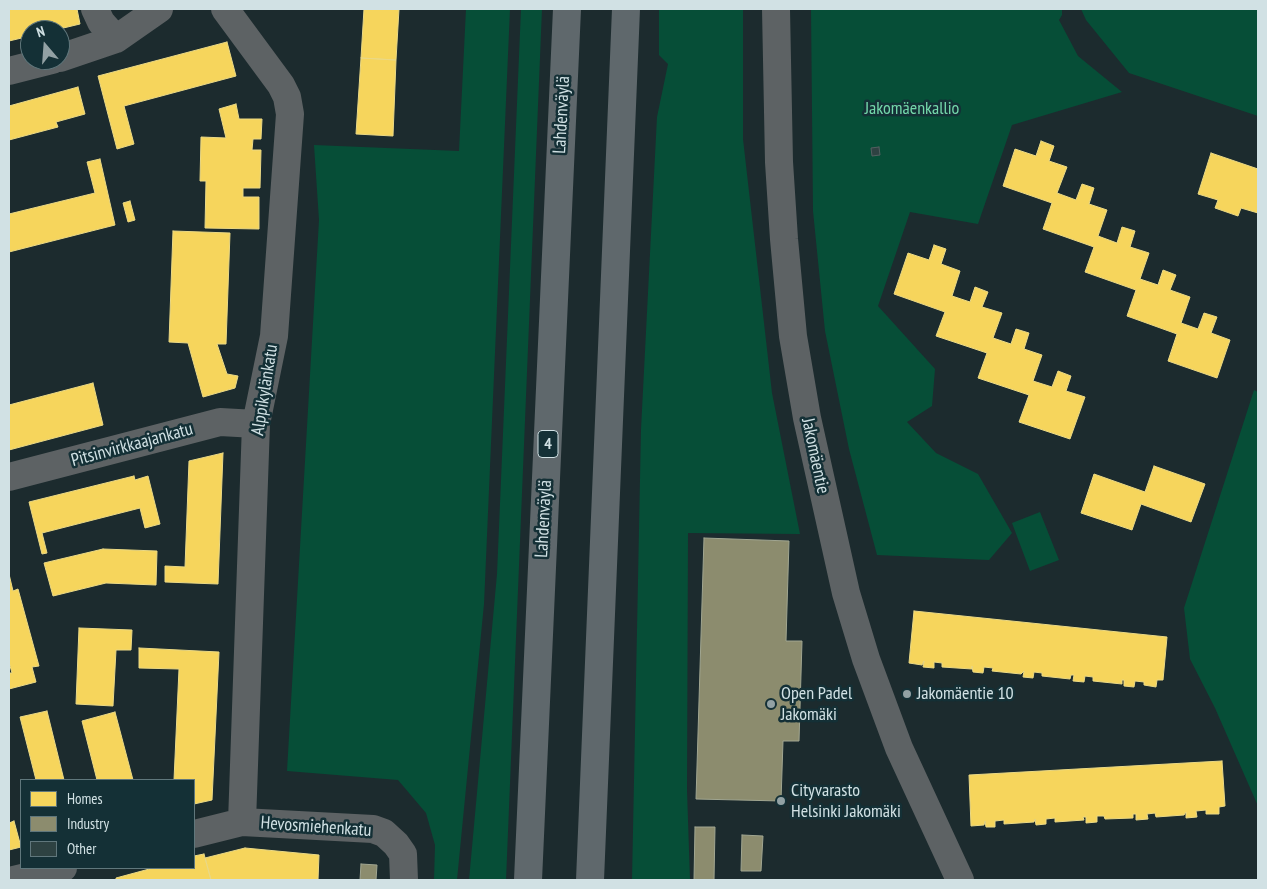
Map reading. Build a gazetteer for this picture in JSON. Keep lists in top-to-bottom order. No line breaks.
{"streets":{"highway":["Lahdenväylä","4"],"street":["Alppikylänkatu","Pitsinvirkkaajankatu","Jakomäentie","Hevosmiehenkatu"]},"crossings":[["Alppikylänkatu","Pitsinvirkkaajankatu"],["Alppikylänkatu","Hevosmiehenkatu"]],"parks":["Jakomäenkallio"],"places":["Jakomäentie 10","Open Padel Jakomäki","Cityvarasto Helsinki Jakomäki"],"legend":["Homes","Industry","Other"],"north":"top"}
